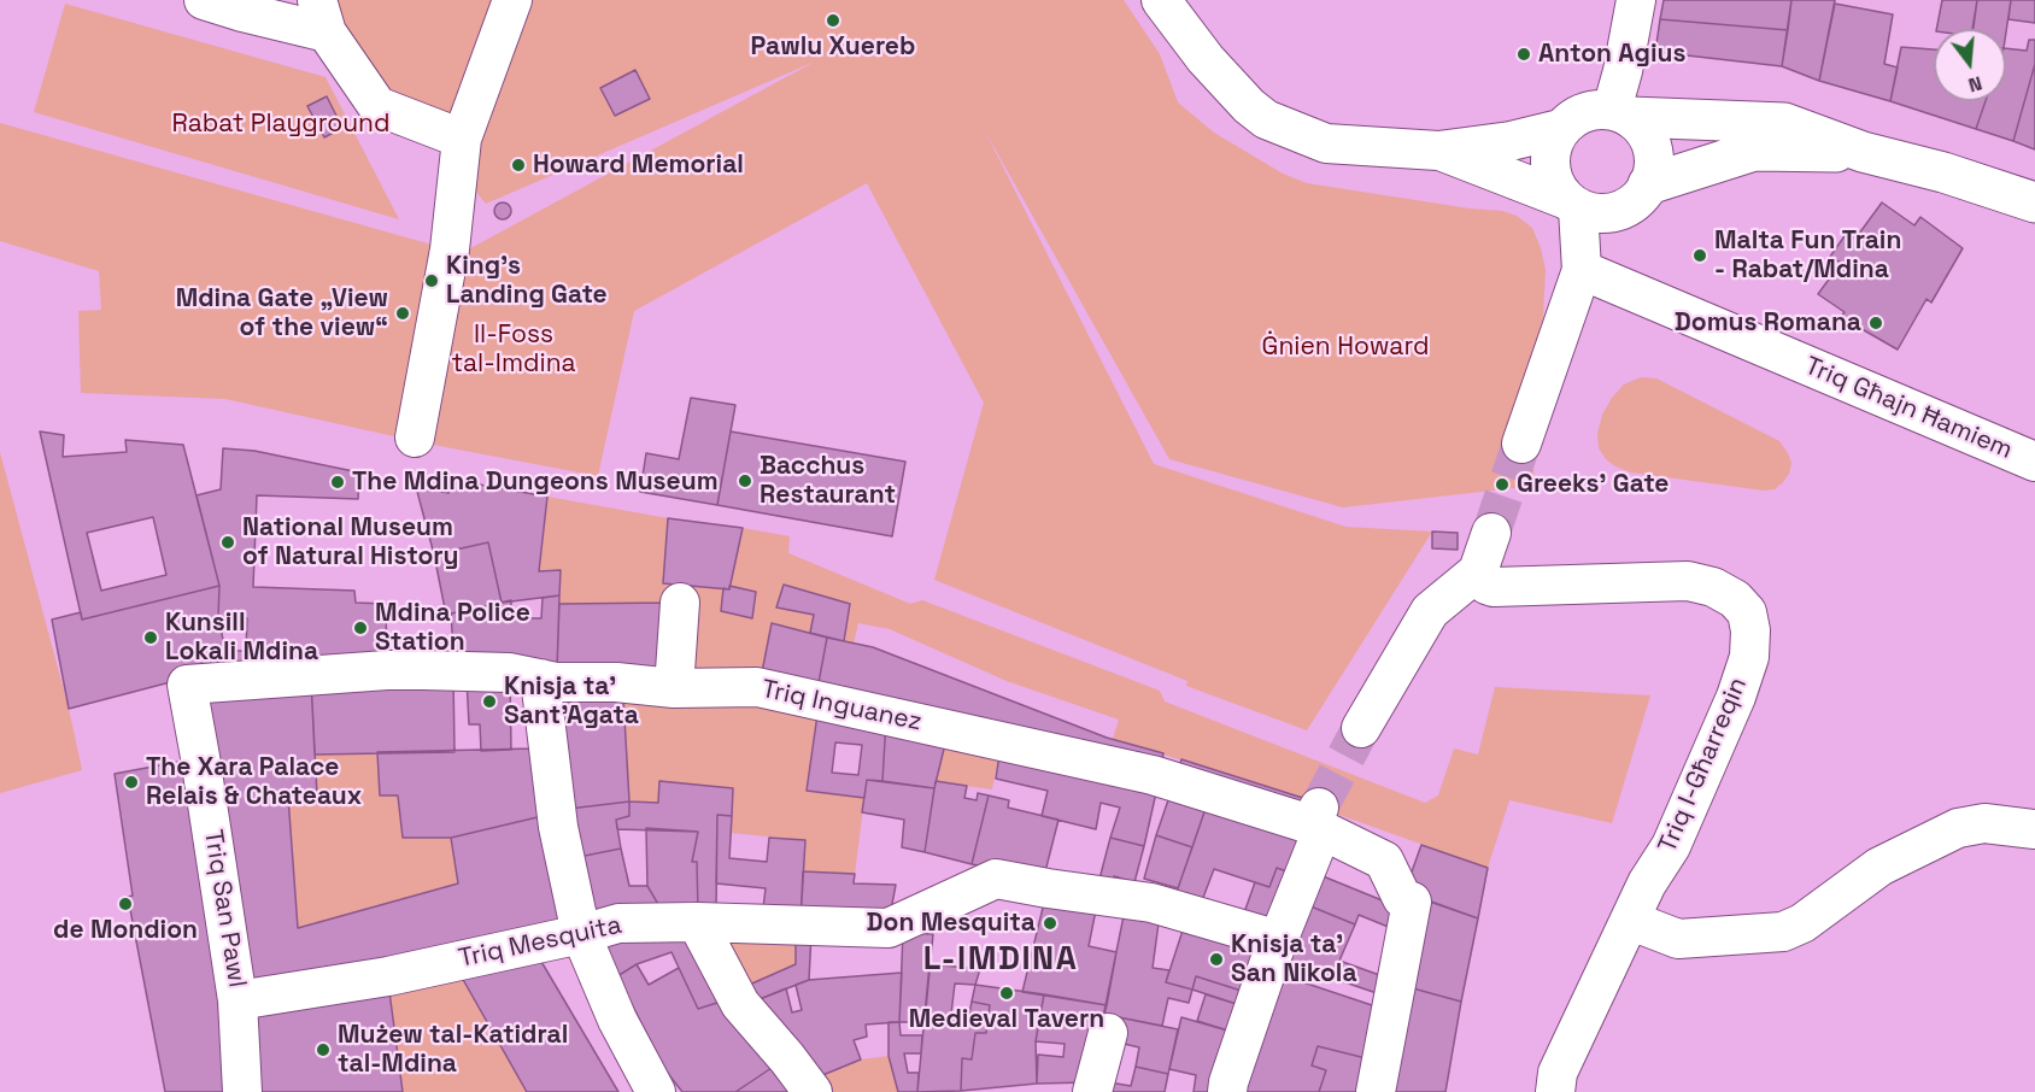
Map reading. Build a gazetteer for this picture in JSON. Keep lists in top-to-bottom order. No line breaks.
{"streets":{"street":["Triq Għajn Ħamiem","Triq Inguanez","Triq l-Għarreqin","Triq San Pawl","Triq Mesquita"]},"crossings":[["Triq Inguanez","Triq San Pawl"],["Triq San Pawl","Triq Mesquita"]],"districts":["L-IMDINA"],"parks":["Rabat Playground","Il-Foss tal-Imdina","Ġnien Howard"],"places":["Pawlu Xuereb","Anton Agius","Howard Memorial","Malta Fun Train - Rabat/Mdina","King's Landing Gate","Mdina Gate „View of the view“","Domus Romana","Bacchus Restaurant","The Mdina Dungeons Museum","Greeks' Gate","National Museum of Natural History","Mdina Police Station","Kunsill Lokali Mdina","Knisja ta’ Sant'Agata","The Xara Palace Relais & Chateaux","de Mondion","Don Mesquita","Knisja ta’ San Nikola","Medieval Tavern","Mużew tal-Katidral tal-Mdina"],"north":"bottom"}
